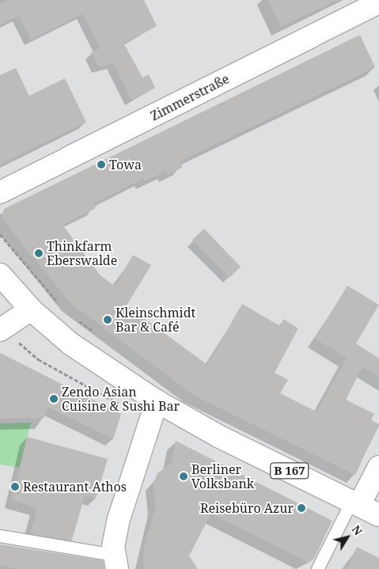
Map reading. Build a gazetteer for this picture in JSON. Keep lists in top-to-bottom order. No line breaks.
{"streets":{"street":["Zimmerstraße","B 167"]},"places":["Towa","Thinkfarm Eberswalde","Kleinschmidt Bar & Café","Zendo Asian Cuisine & Sushi Bar","Berliner Volksbank","Restaurant Athos","Reisebüro Azur"],"north":"top right"}
